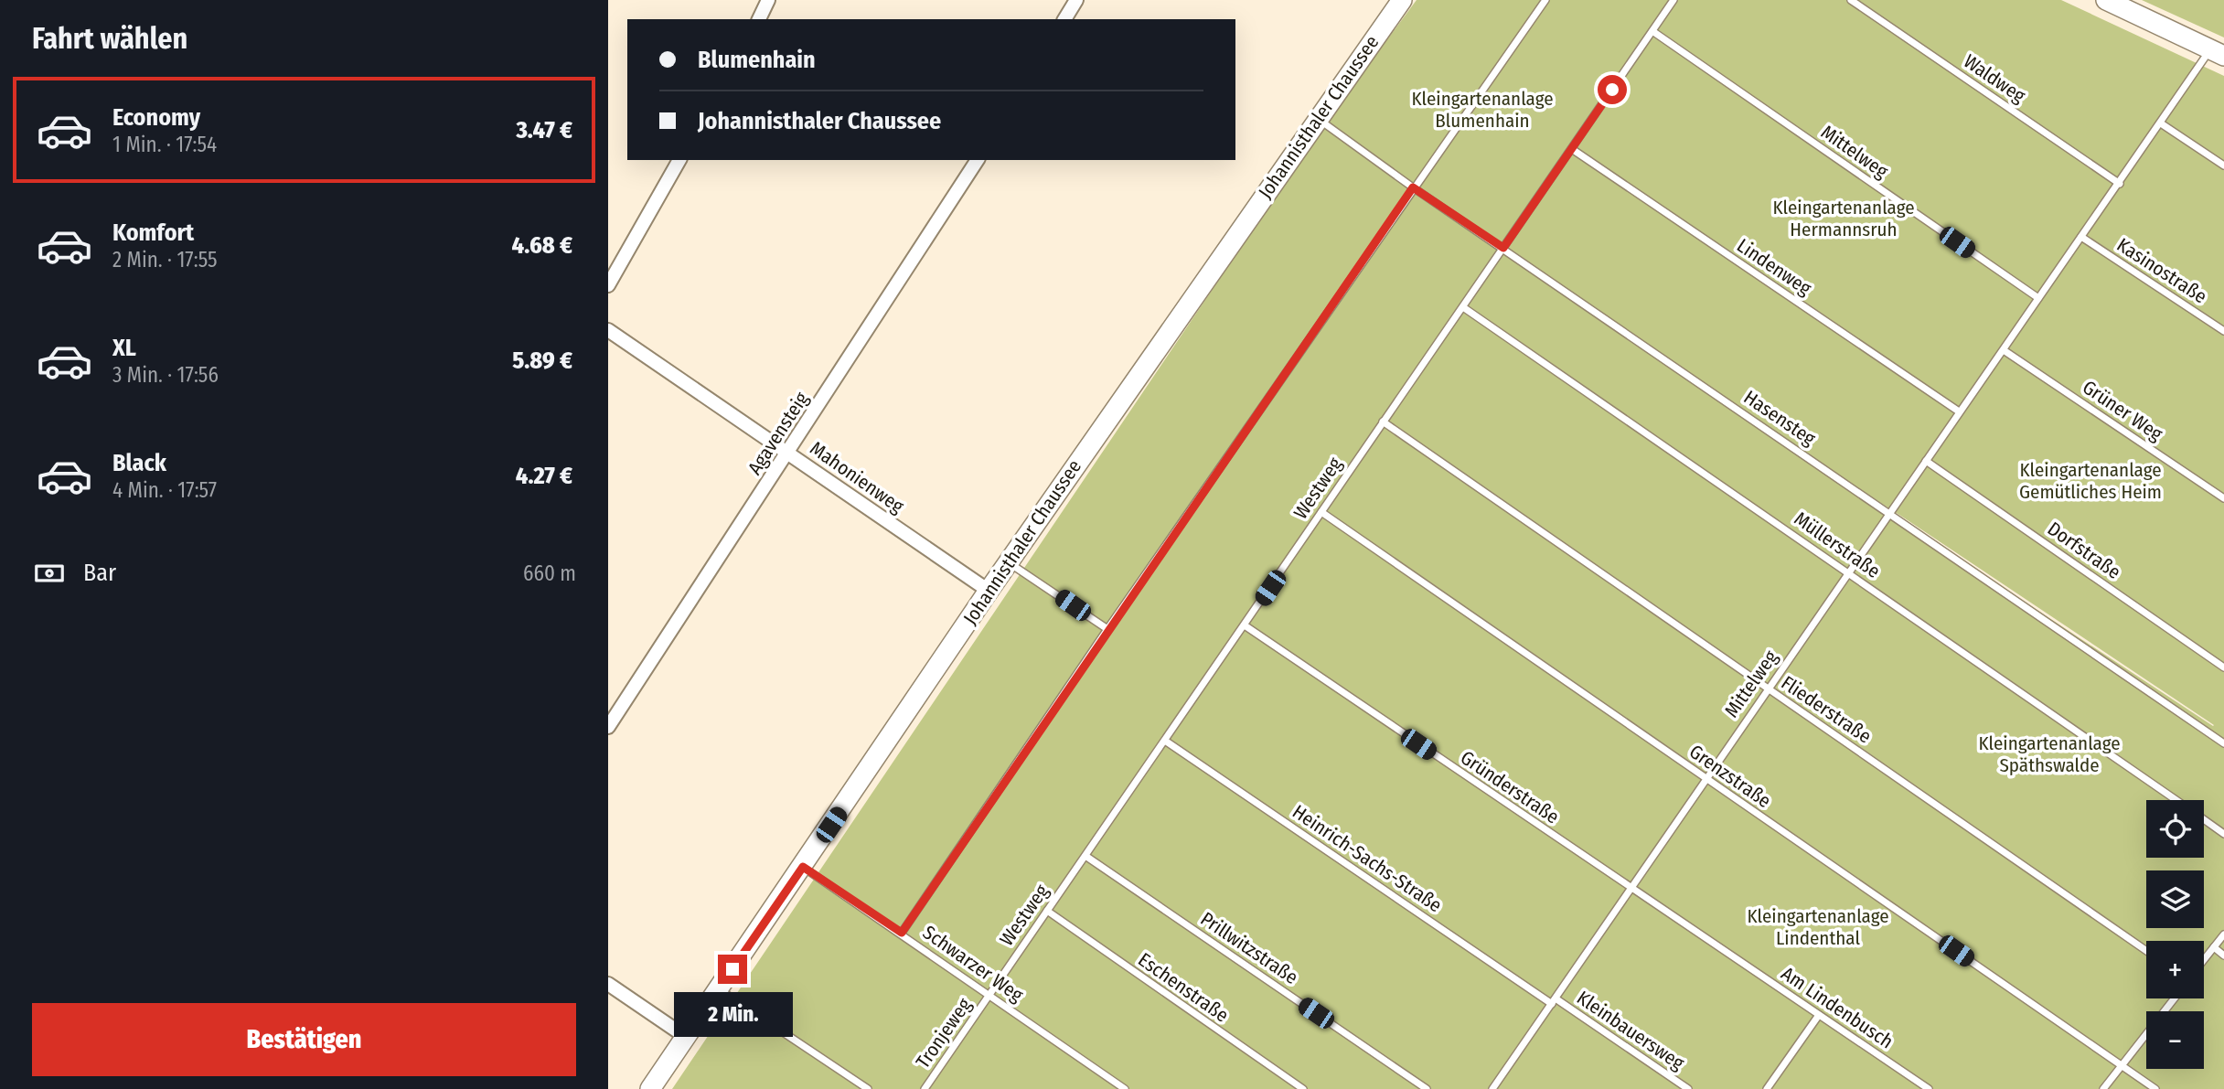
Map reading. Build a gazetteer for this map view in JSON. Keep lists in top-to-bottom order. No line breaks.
{"streets":{"street":["Johannisthaler Chaussee","Agavensteig","Mahonienweg"],"lane":["Waldweg","Mittelweg","Lindenweg","Kasinostraße","Grüner Weg","Hasensteg","Westweg","Müllerstraße","Dorfstraße","Fliederstraße","Grenzstraße","Gründerstraße","Heinrich-Sachs-Straße","Prillwitzstraße","Schwarzer Weg","Eschenstraße","Am Lindenbusch","Kleinbauersweg","Tronjeweg"]},"crossings":[["Waldweg","Mittelweg"],["Johannisthaler Chaussee","Hasensteg"],["Johannisthaler Chaussee","Mahonienweg"],["Johannisthaler Chaussee","Schwarzer Weg"],["Mittelweg","Lindenweg"],["Mittelweg","Kasinostraße"],["Mittelweg","Grüner Weg"],["Mittelweg","Hasensteg"],["Mittelweg","Westweg"],["Mittelweg","Müllerstraße"],["Mittelweg","Dorfstraße"],["Mittelweg","Fliederstraße"],["Mittelweg","Grenzstraße"],["Mittelweg","Gründerstraße"],["Mittelweg","Heinrich-Sachs-Straße"],["Mittelweg","Am Lindenbusch"],["Mittelweg","Kleinbauersweg"],["Lindenweg","Westweg"],["Hasensteg","Westweg"],["Agavensteig","Mahonienweg"],["Westweg","Müllerstraße"],["Westweg","Fliederstraße"],["Westweg","Grenzstraße"],["Westweg","Gründerstraße"],["Westweg","Heinrich-Sachs-Straße"],["Westweg","Prillwitzstraße"],["Westweg","Schwarzer Weg"],["Westweg","Eschenstraße"],["Westweg","Tronjeweg"],["Gründerstraße","Am Lindenbusch"],["Heinrich-Sachs-Straße","Kleinbauersweg"],["Schwarzer Weg","Tronjeweg"]],"parks":["Kleingartenanlage Blumenhain","Kleingartenanlage Hermannsruh","Kleingartenanlage Gemütliches Heim","Kleingartenanlage Späthswalde","Kleingartenanlage Lindenthal"],"page":{"heading":"Fahrt wählen","banner":["Blumenhain","Johannisthaler Chaussee"],"list":[{"name":"Economy","note":"1 Min. · 17:54","value":"3.47 €"},{"name":"Komfort","note":"2 Min. · 17:55","value":"4.68 €"},{"name":"XL","note":"3 Min. · 17:56","value":"5.89 €"},{"name":"Black","note":"4 Min. · 17:57","value":"4.27 €"}],"pay":["Bar","660 m"],"map_buttons":["+","−"],"buttons":"Bestätigen","bubble":"2 Min."}}
